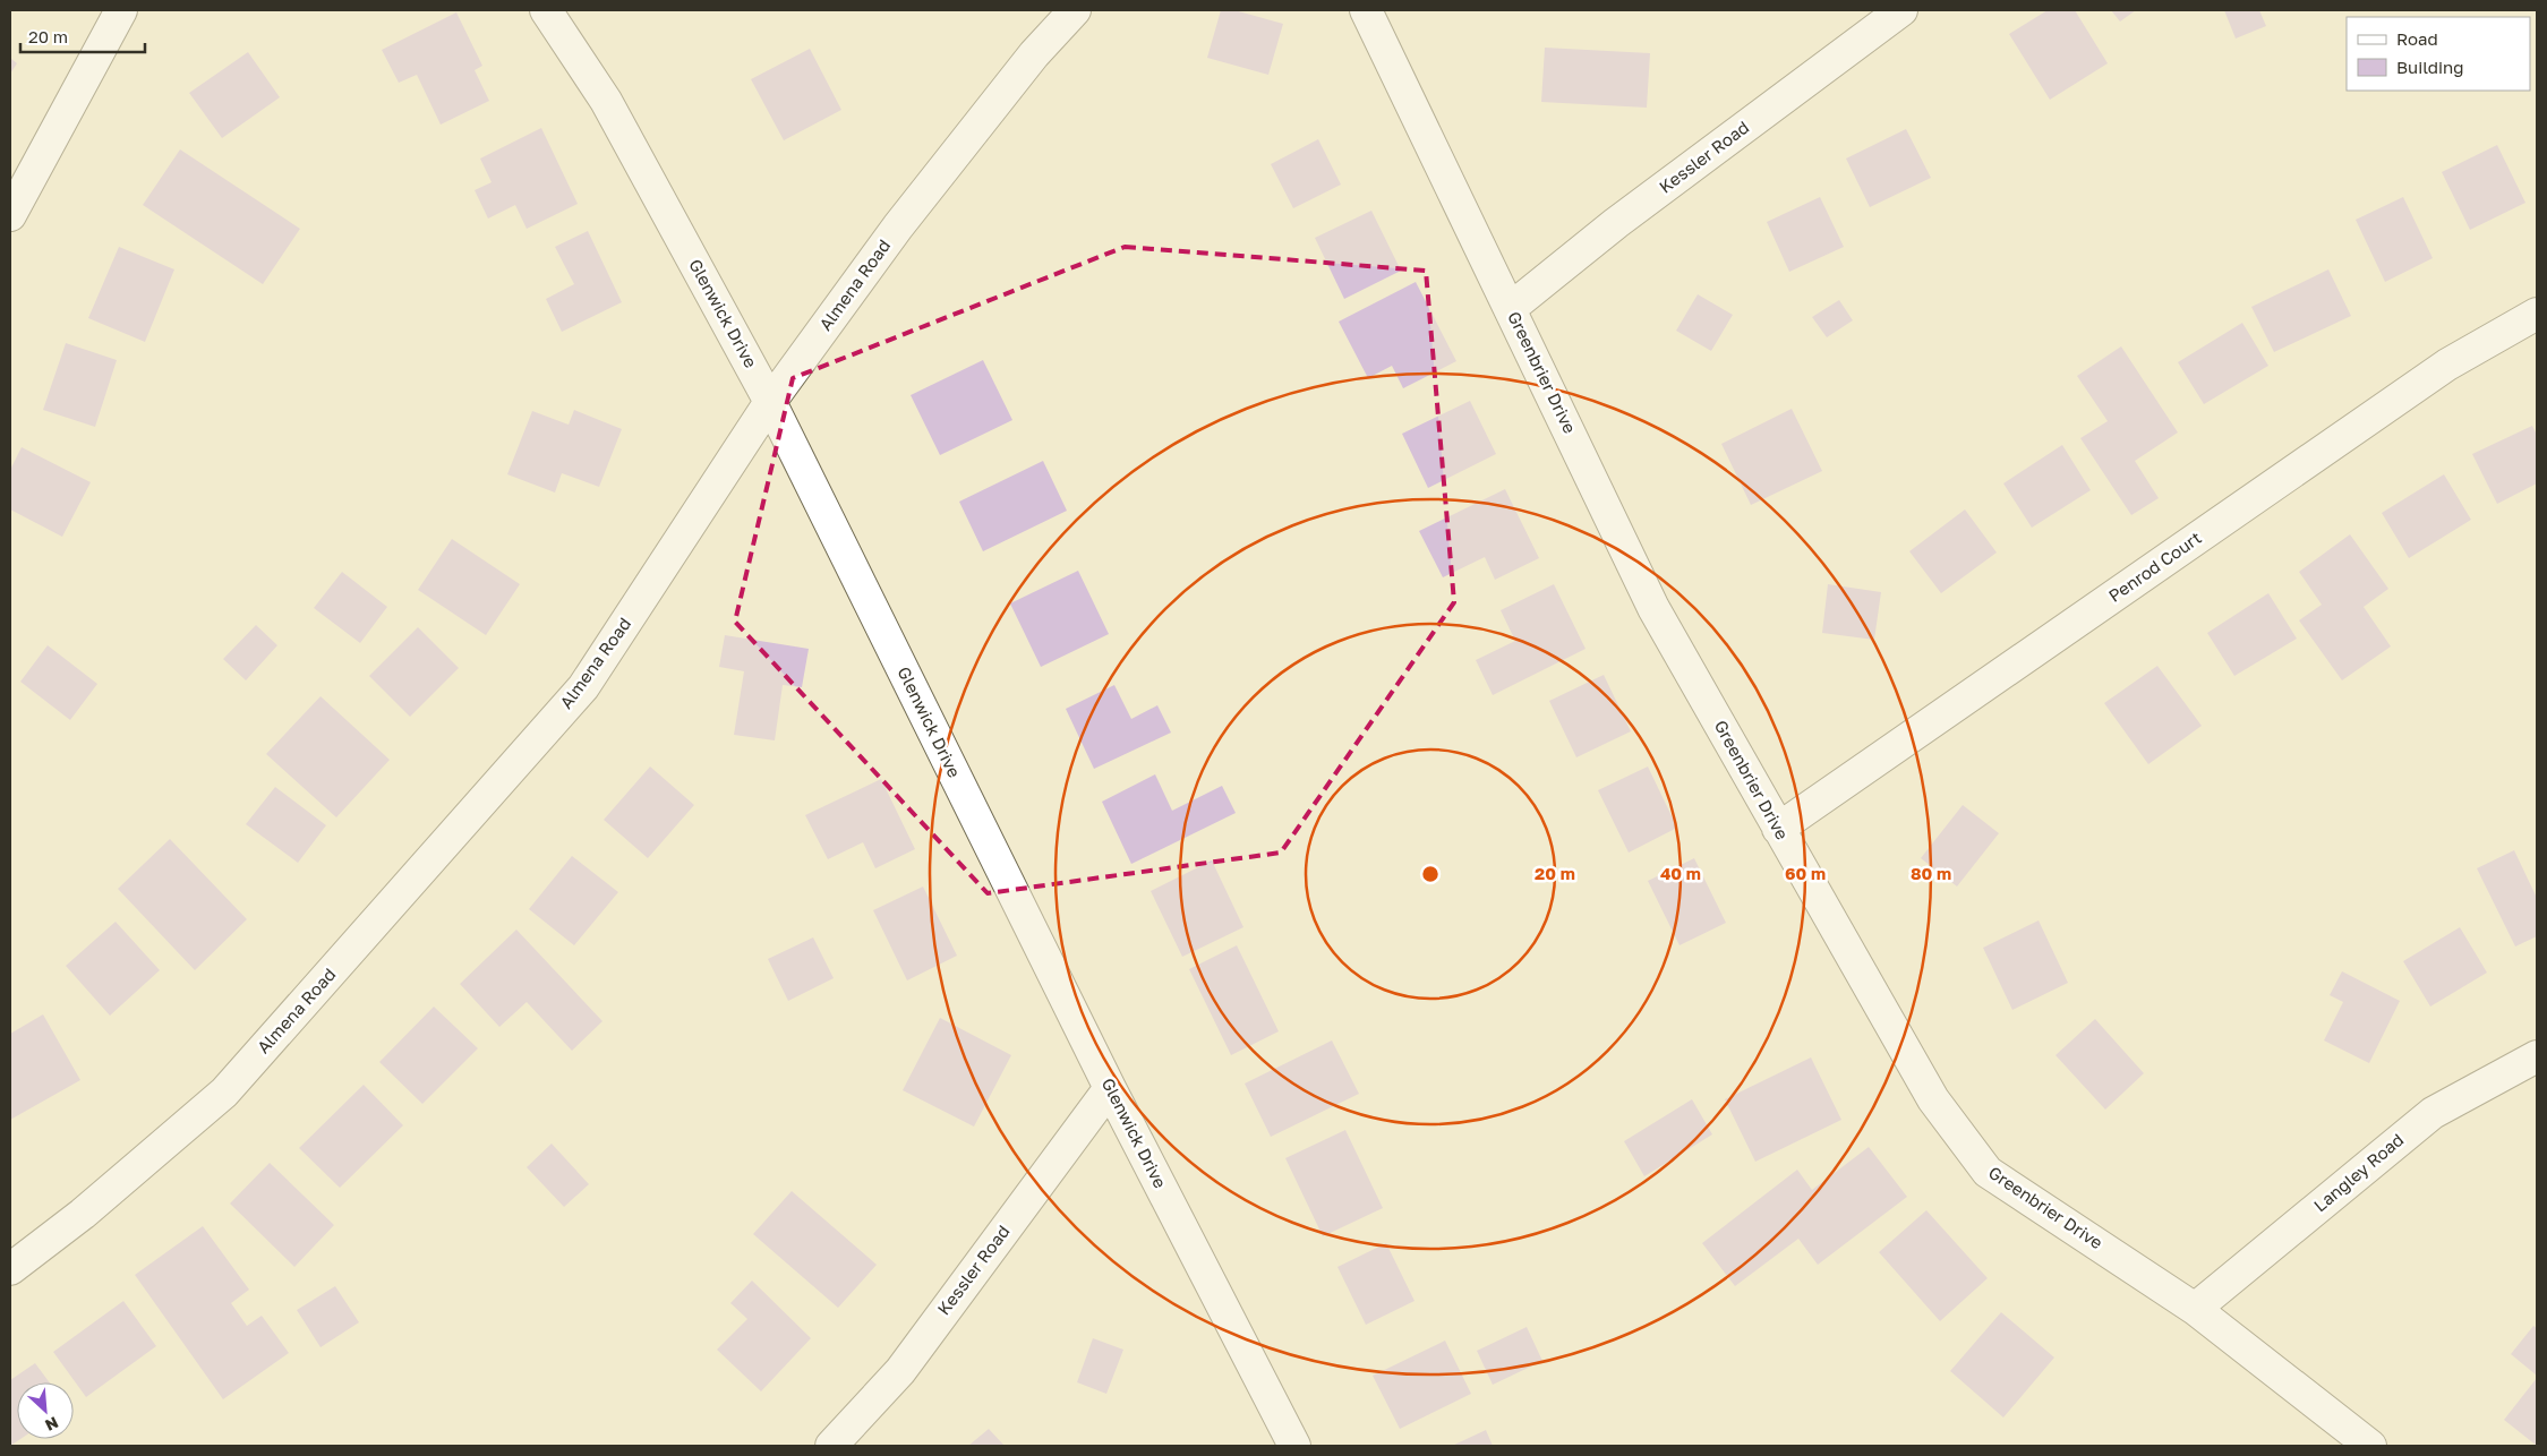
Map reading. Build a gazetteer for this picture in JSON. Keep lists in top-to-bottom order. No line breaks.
{"streets":{"street":["Kessler Road","Almena Road","Glenwick Drive","Greenbrier Drive","Penrod Court","Langley Road"]},"crossings":[["Kessler Road","Glenwick Drive"],["Kessler Road","Greenbrier Drive"],["Almena Road","Glenwick Drive"],["Greenbrier Drive","Penrod Court"],["Greenbrier Drive","Langley Road"]],"legend":["Road","Building"],"scale_bar":"20 m","north":"bottom right","rings":["20 m","40 m","60 m","80 m"]}
